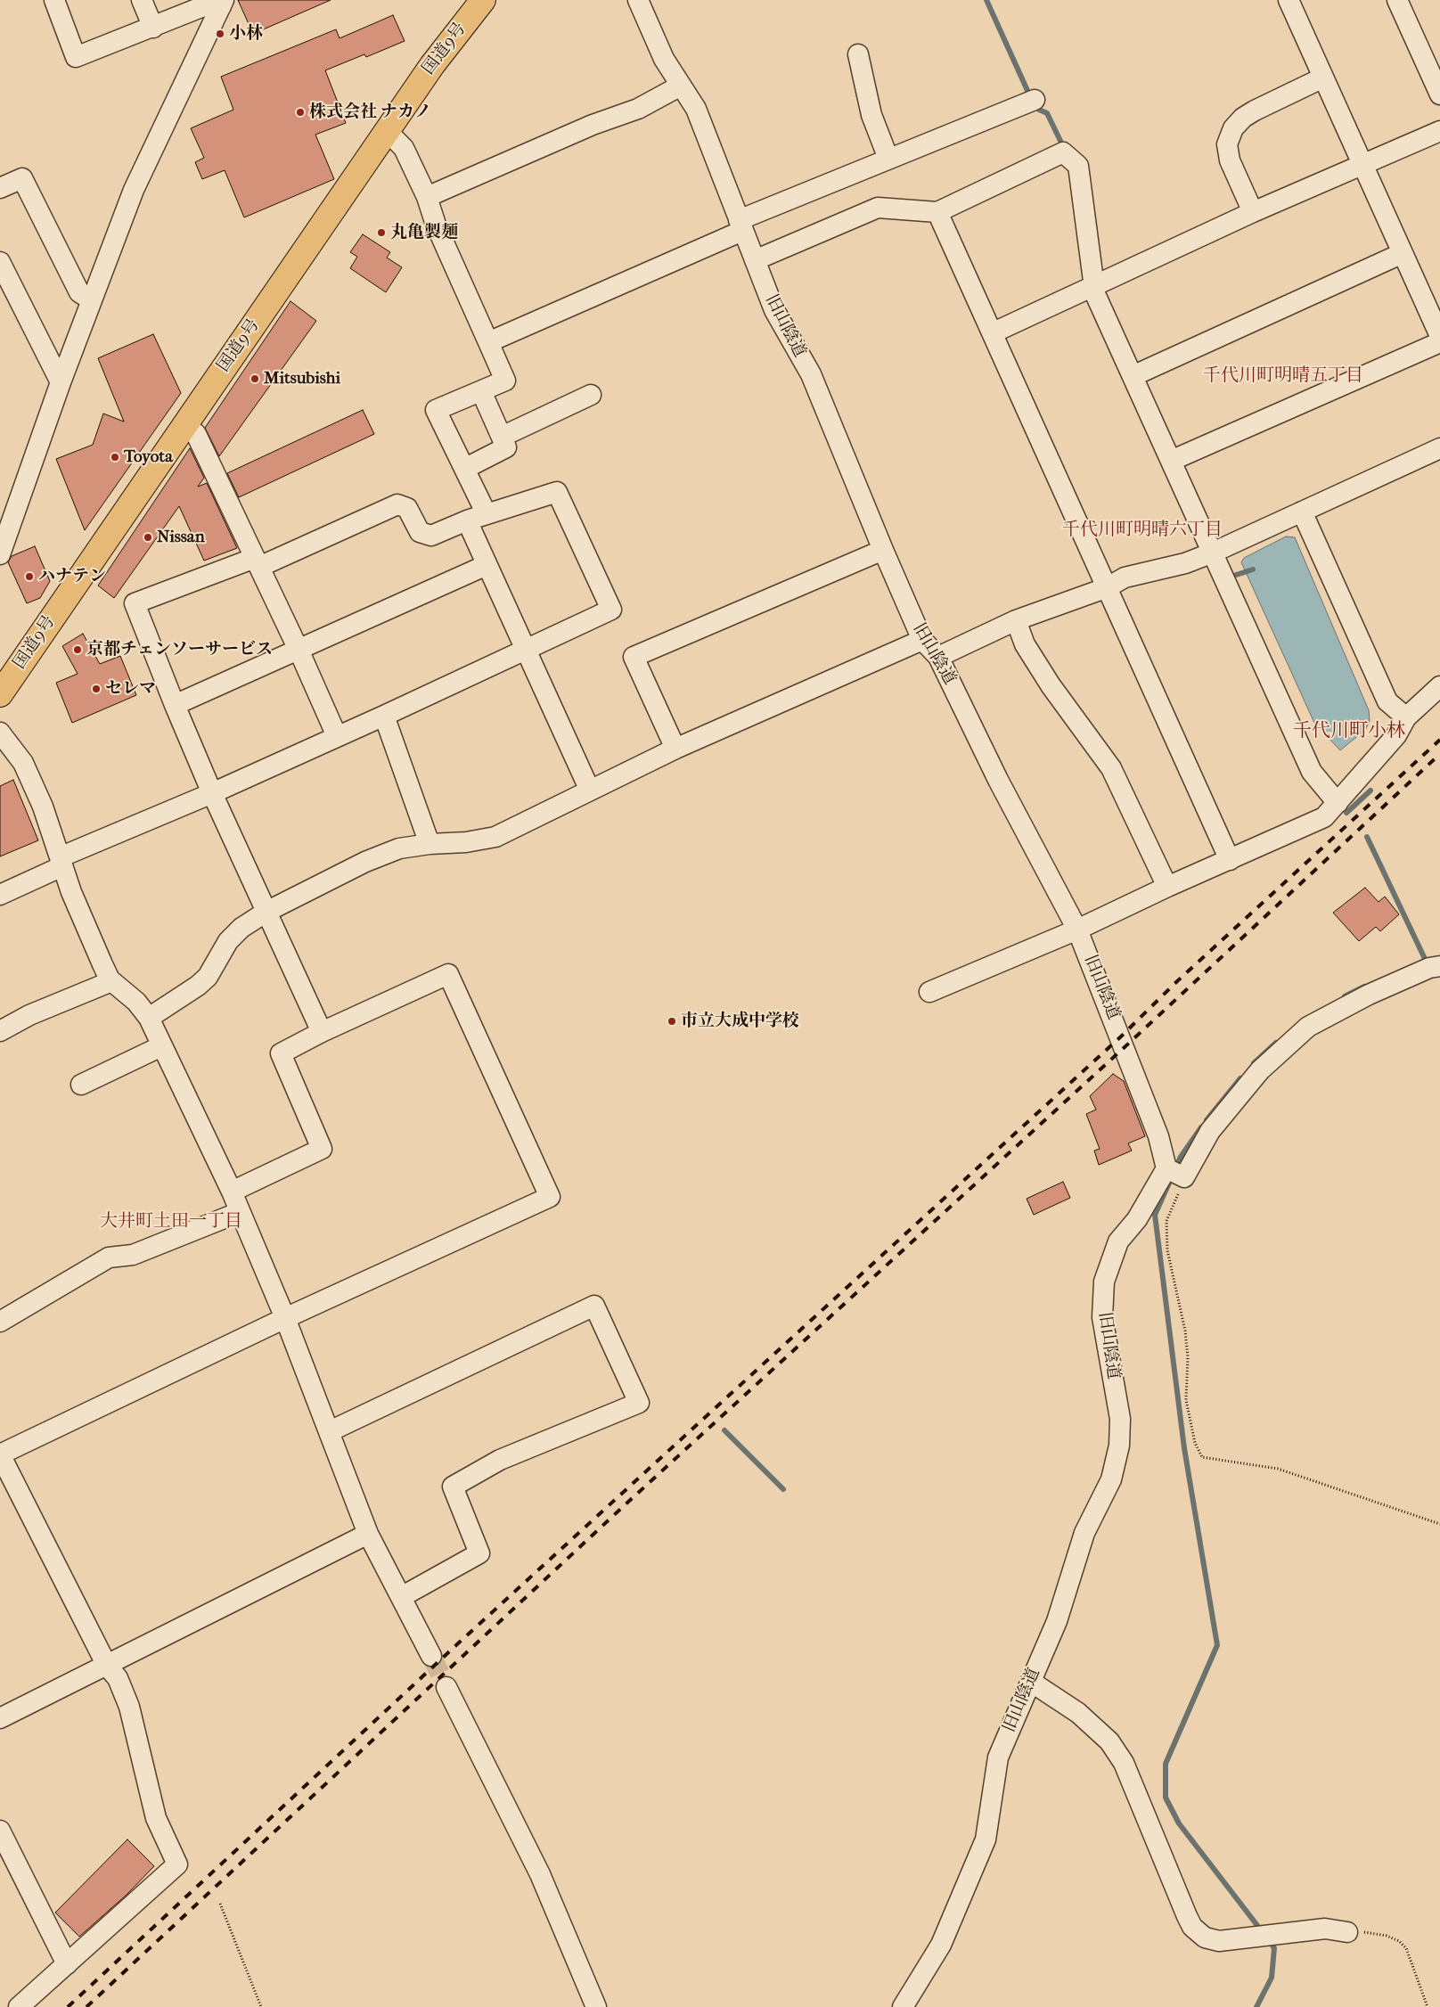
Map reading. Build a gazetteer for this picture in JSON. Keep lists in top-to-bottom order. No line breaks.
{"streets":{"highway":["国道9号"],"street":["旧山陰道"]},"districts":["千代川町明晴五丁目","千代川町明晴六丁目","千代川町小林","大井町土田一丁目"],"places":["小林","株式会社 ナカノ","丸亀製麺","Mitsubishi","Toyota","Nissan","ハナテン","京都チェンソーサービス","セレマ","市立大成中学校"]}
